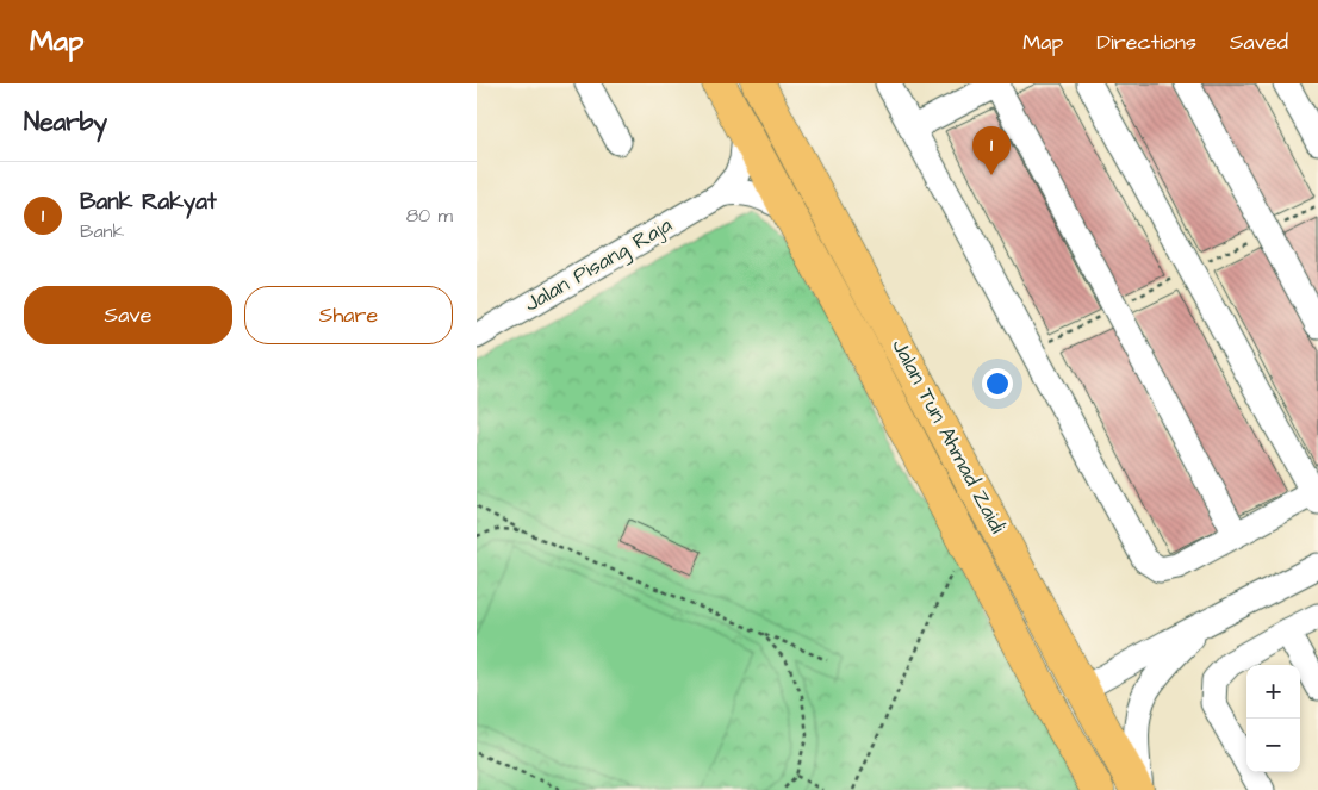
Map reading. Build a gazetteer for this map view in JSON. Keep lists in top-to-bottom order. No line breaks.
{"streets":{"main road":["Jalan Tun Ahmad Zaidi"],"street":["Jalan Pisang Raja"]},"page":{"header":"Map","nav":["Map","Directions","Saved"],"heading":"Nearby","pins":"1","list":[{"mark":"1","name":"Bank Rakyat","note":"Bank","value":"80 m"}],"buttons":["Save","Share"],"map_buttons":["+","−"]}}
